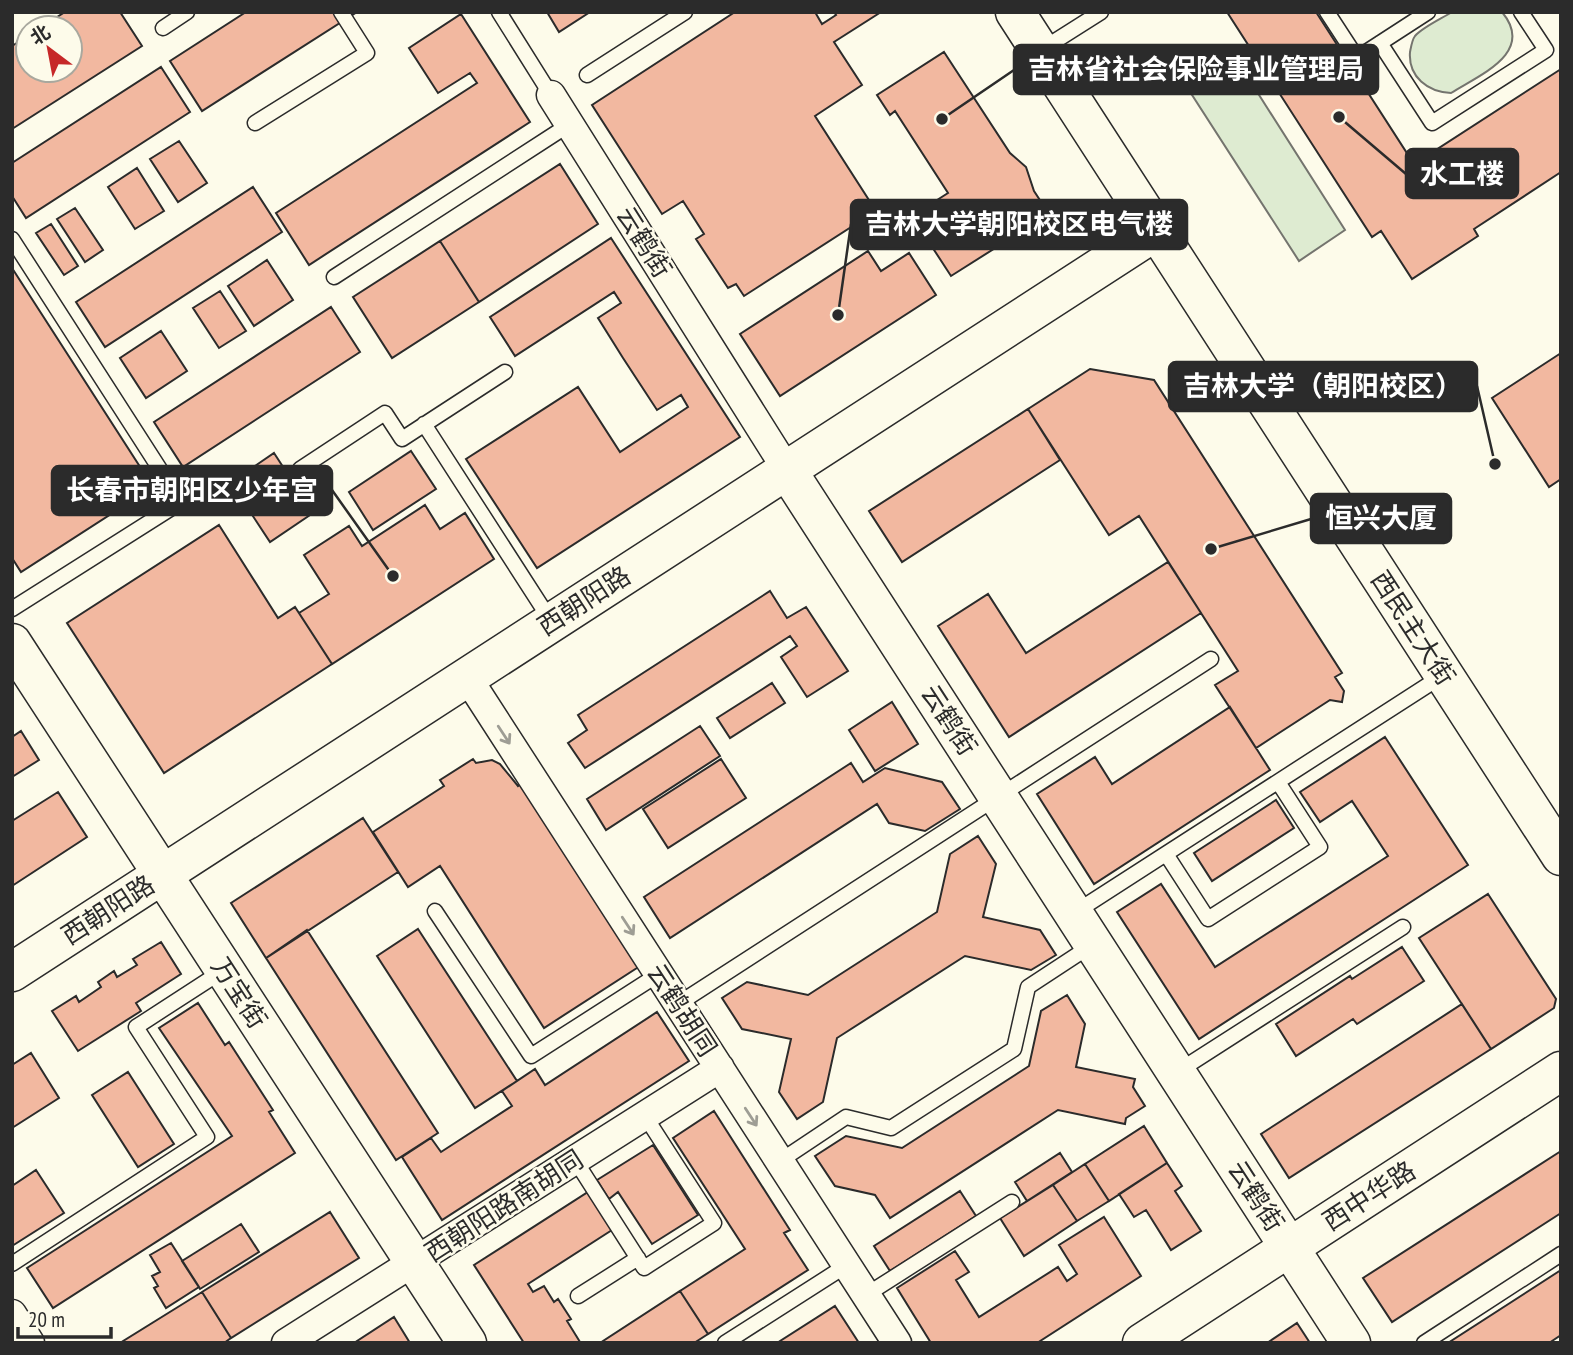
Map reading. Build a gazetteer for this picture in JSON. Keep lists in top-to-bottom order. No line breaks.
{"streets":{"main road":["云鹤街","西朝阳路","西民主大街","万宝街","西中华路"],"street":["云鹤胡同","西朝阳路南胡同"]},"crossings":[["云鹤街","西朝阳路"],["云鹤街","西中华路"],["西朝阳路","西民主大街"],["西朝阳路","万宝街"],["西朝阳路","云鹤胡同"],["万宝街","西朝阳路南胡同"],["云鹤胡同","西朝阳路南胡同"]],"one_way":["云鹤胡同"],"places":["水工楼","吉林省社会保险事业管理局","吉林大学朝阳校区电气楼","吉林大学（朝阳校区）","恒兴大厦","长春市朝阳区少年宫"],"scale_bar":"20 m","north":"top left"}
